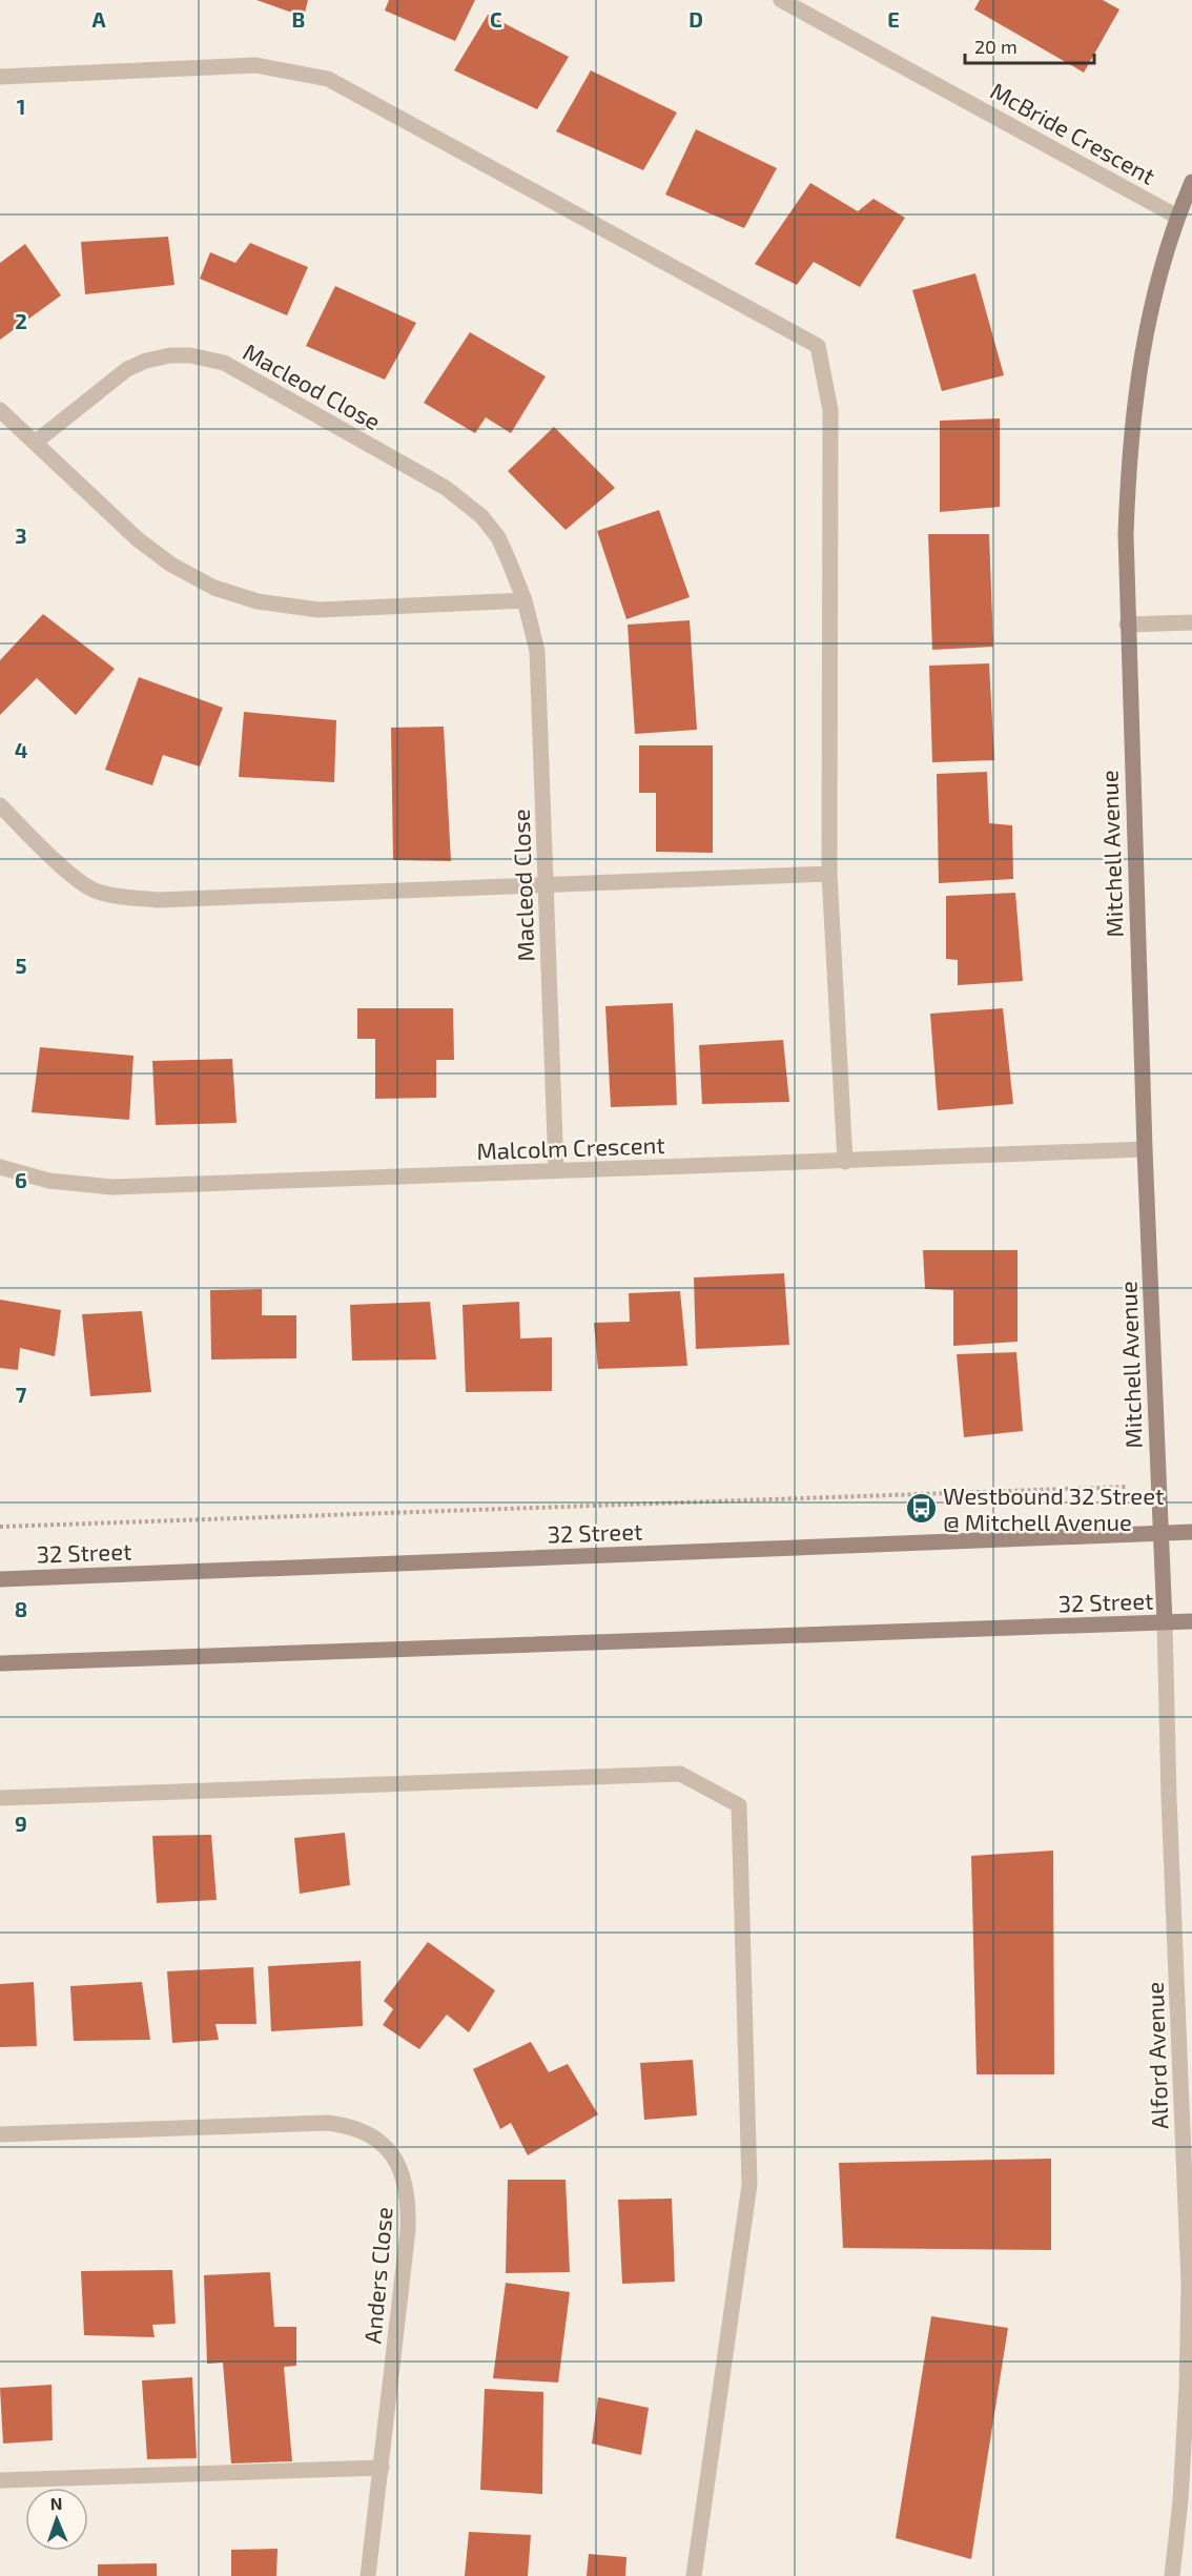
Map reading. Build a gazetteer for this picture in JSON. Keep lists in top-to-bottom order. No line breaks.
{"streets":{"main road":["Mitchell Avenue","32 Street","Alford Avenue"],"street":["McBride Crescent","Macleod Close","Malcolm Crescent","Anders Close"]},"crossings":[["McBride Crescent","Mitchell Avenue"],["Macleod Close","Malcolm Crescent"],["Mitchell Avenue","Malcolm Crescent"],["Mitchell Avenue","32 Street"],["Mitchell Avenue","Alford Avenue"],["32 Street","Alford Avenue"]],"places":{"bus stop":["Westbound 32 Street @ Mitchell Avenue"]},"scale_bar":"20 m","north":"top","grid":{"columns":["A","B","C","D","E"],"rows":["1","2","3","4","5","6","7","8","9"]}}
